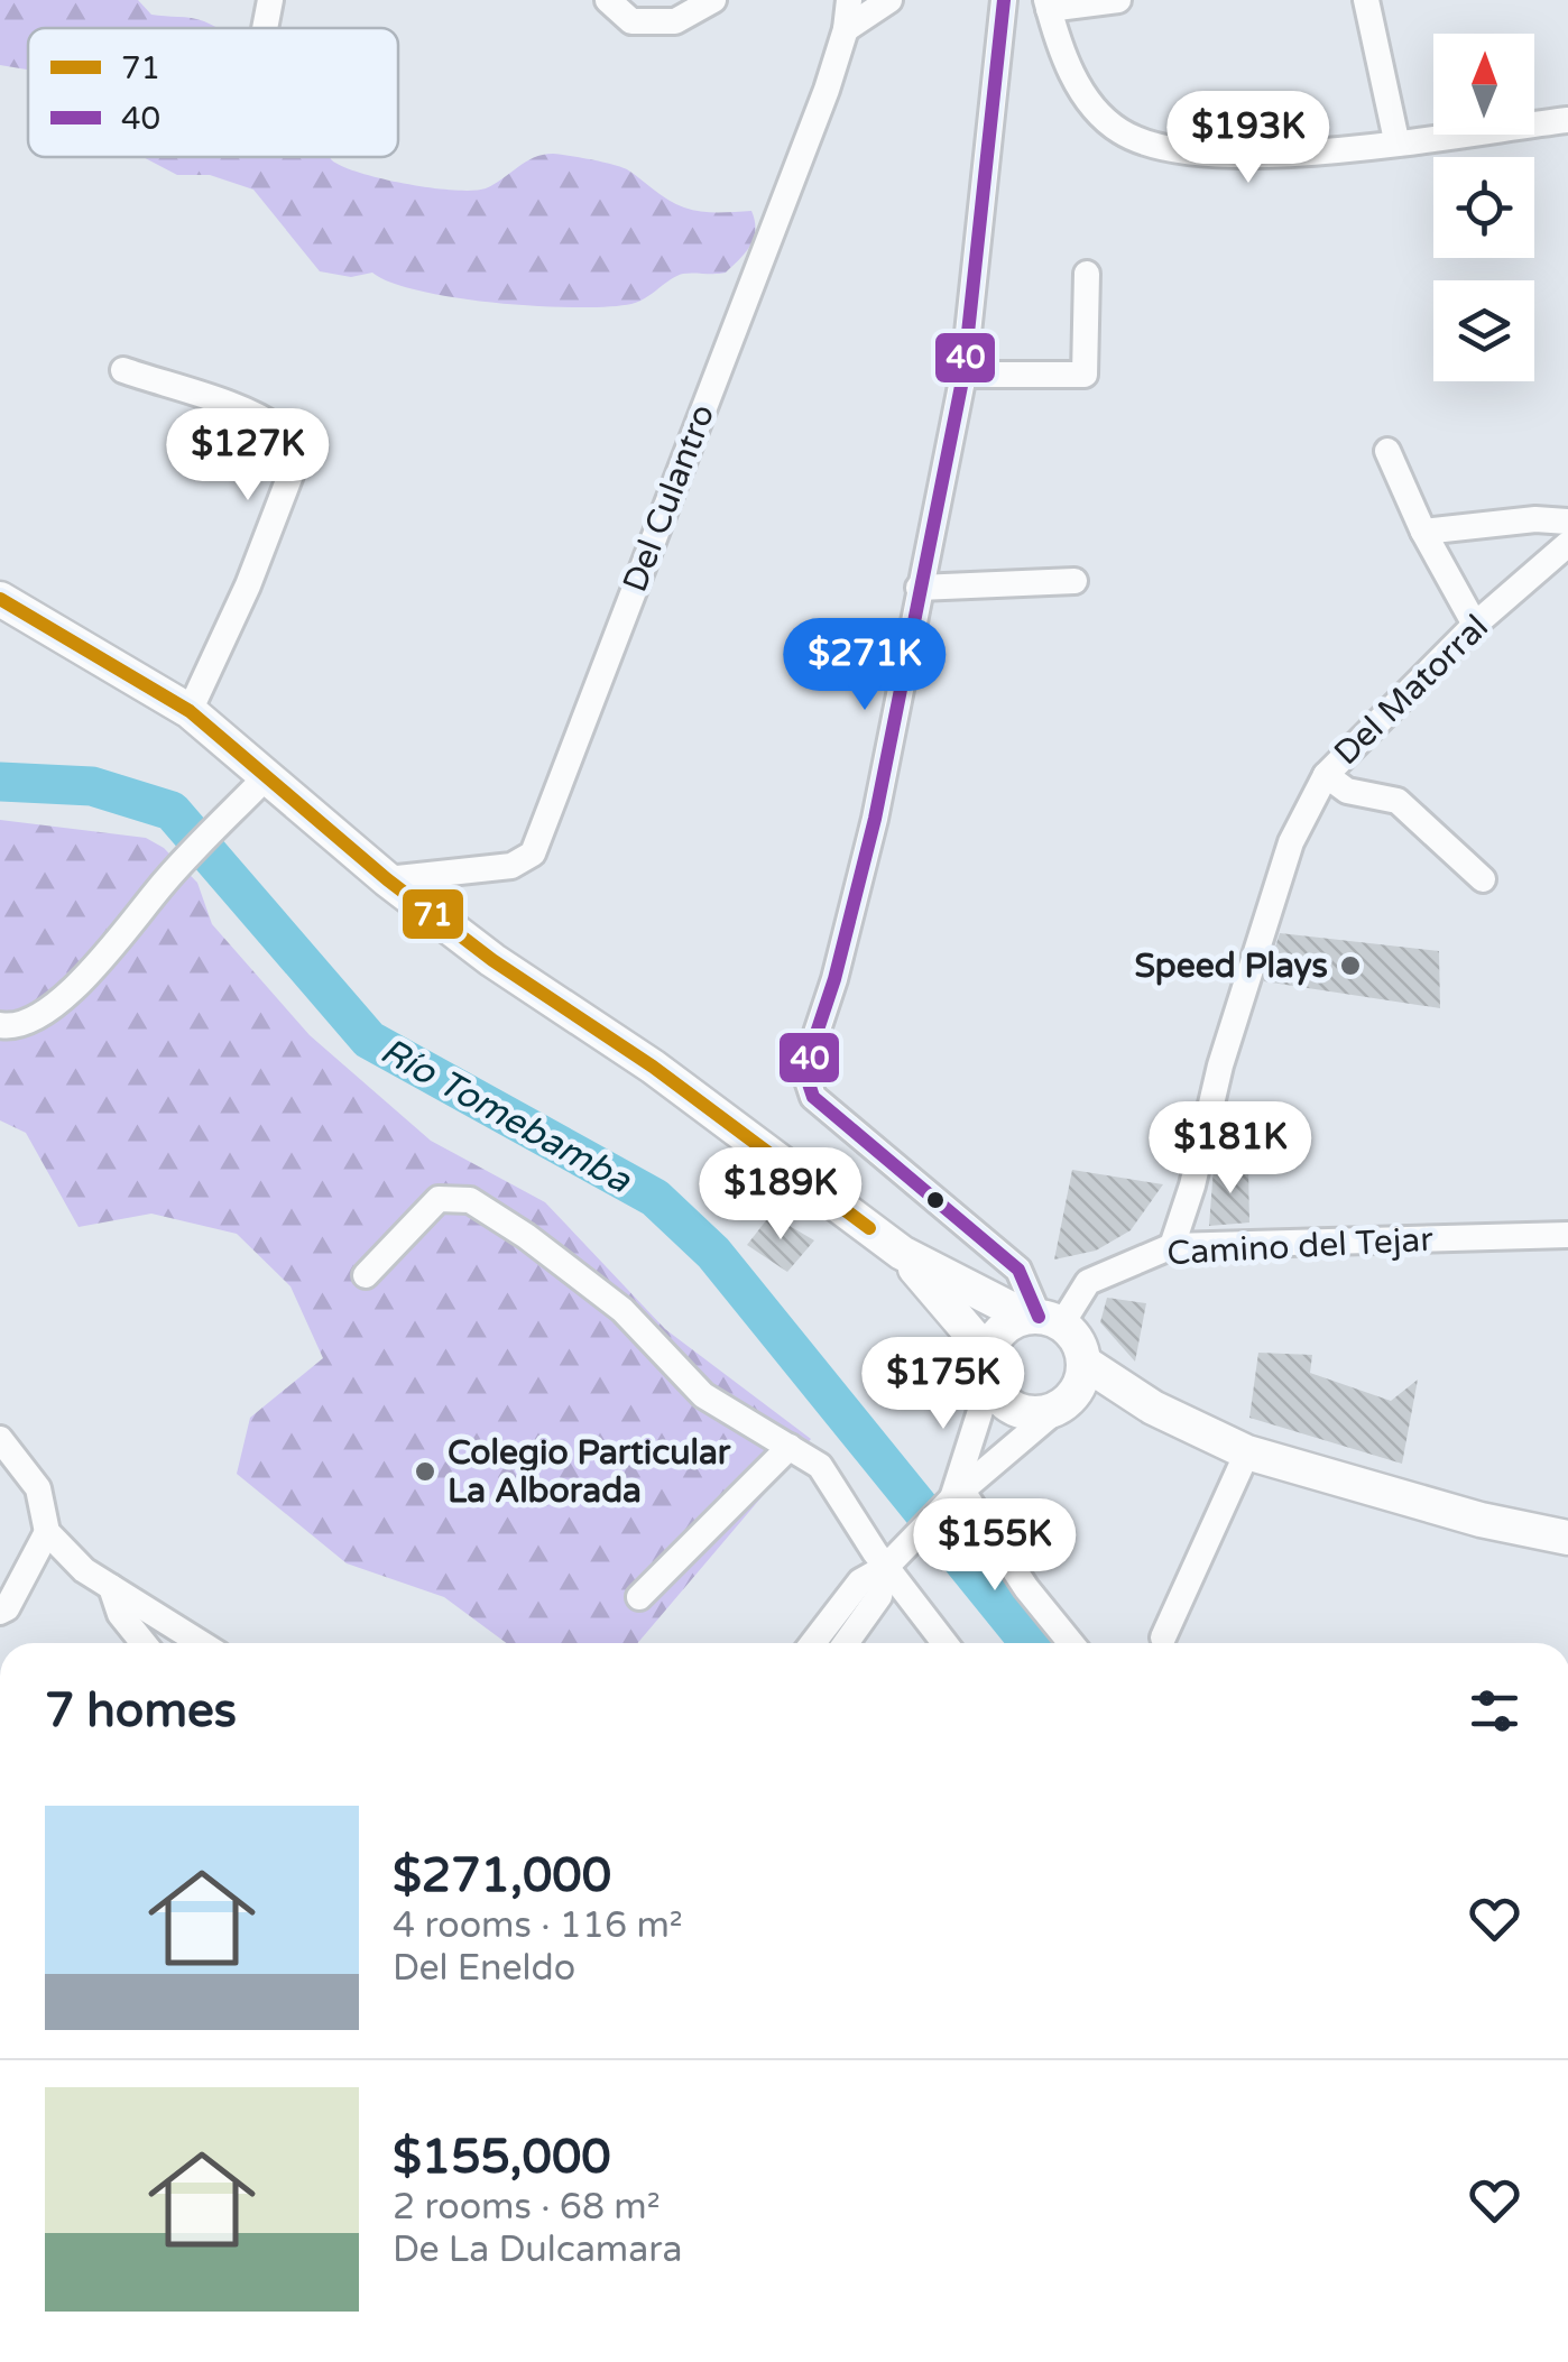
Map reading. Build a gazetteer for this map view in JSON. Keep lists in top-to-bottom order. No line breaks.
{"streets":{"street":["Del Culantro","Del Matorral","Camino del Tejar"]},"crossings":[["Del Matorral","Camino del Tejar"]],"water":["Río Tomebamba"],"places":["Speed Plays","Colegio Particular La Alborada"],"lines":["transit line 40","transit line 71"],"legend":["71","40"],"north":"top","page":{"price":["$193K","$127K","$271K","$181K","$189K","$175K","$155K"],"heading":"7 homes","list":[{"name":"$271,000","note":"4 rooms · 116 m² · Del Eneldo"},{"name":"$155,000","note":"2 rooms · 68 m² · De La Dulcamara"}]}}
